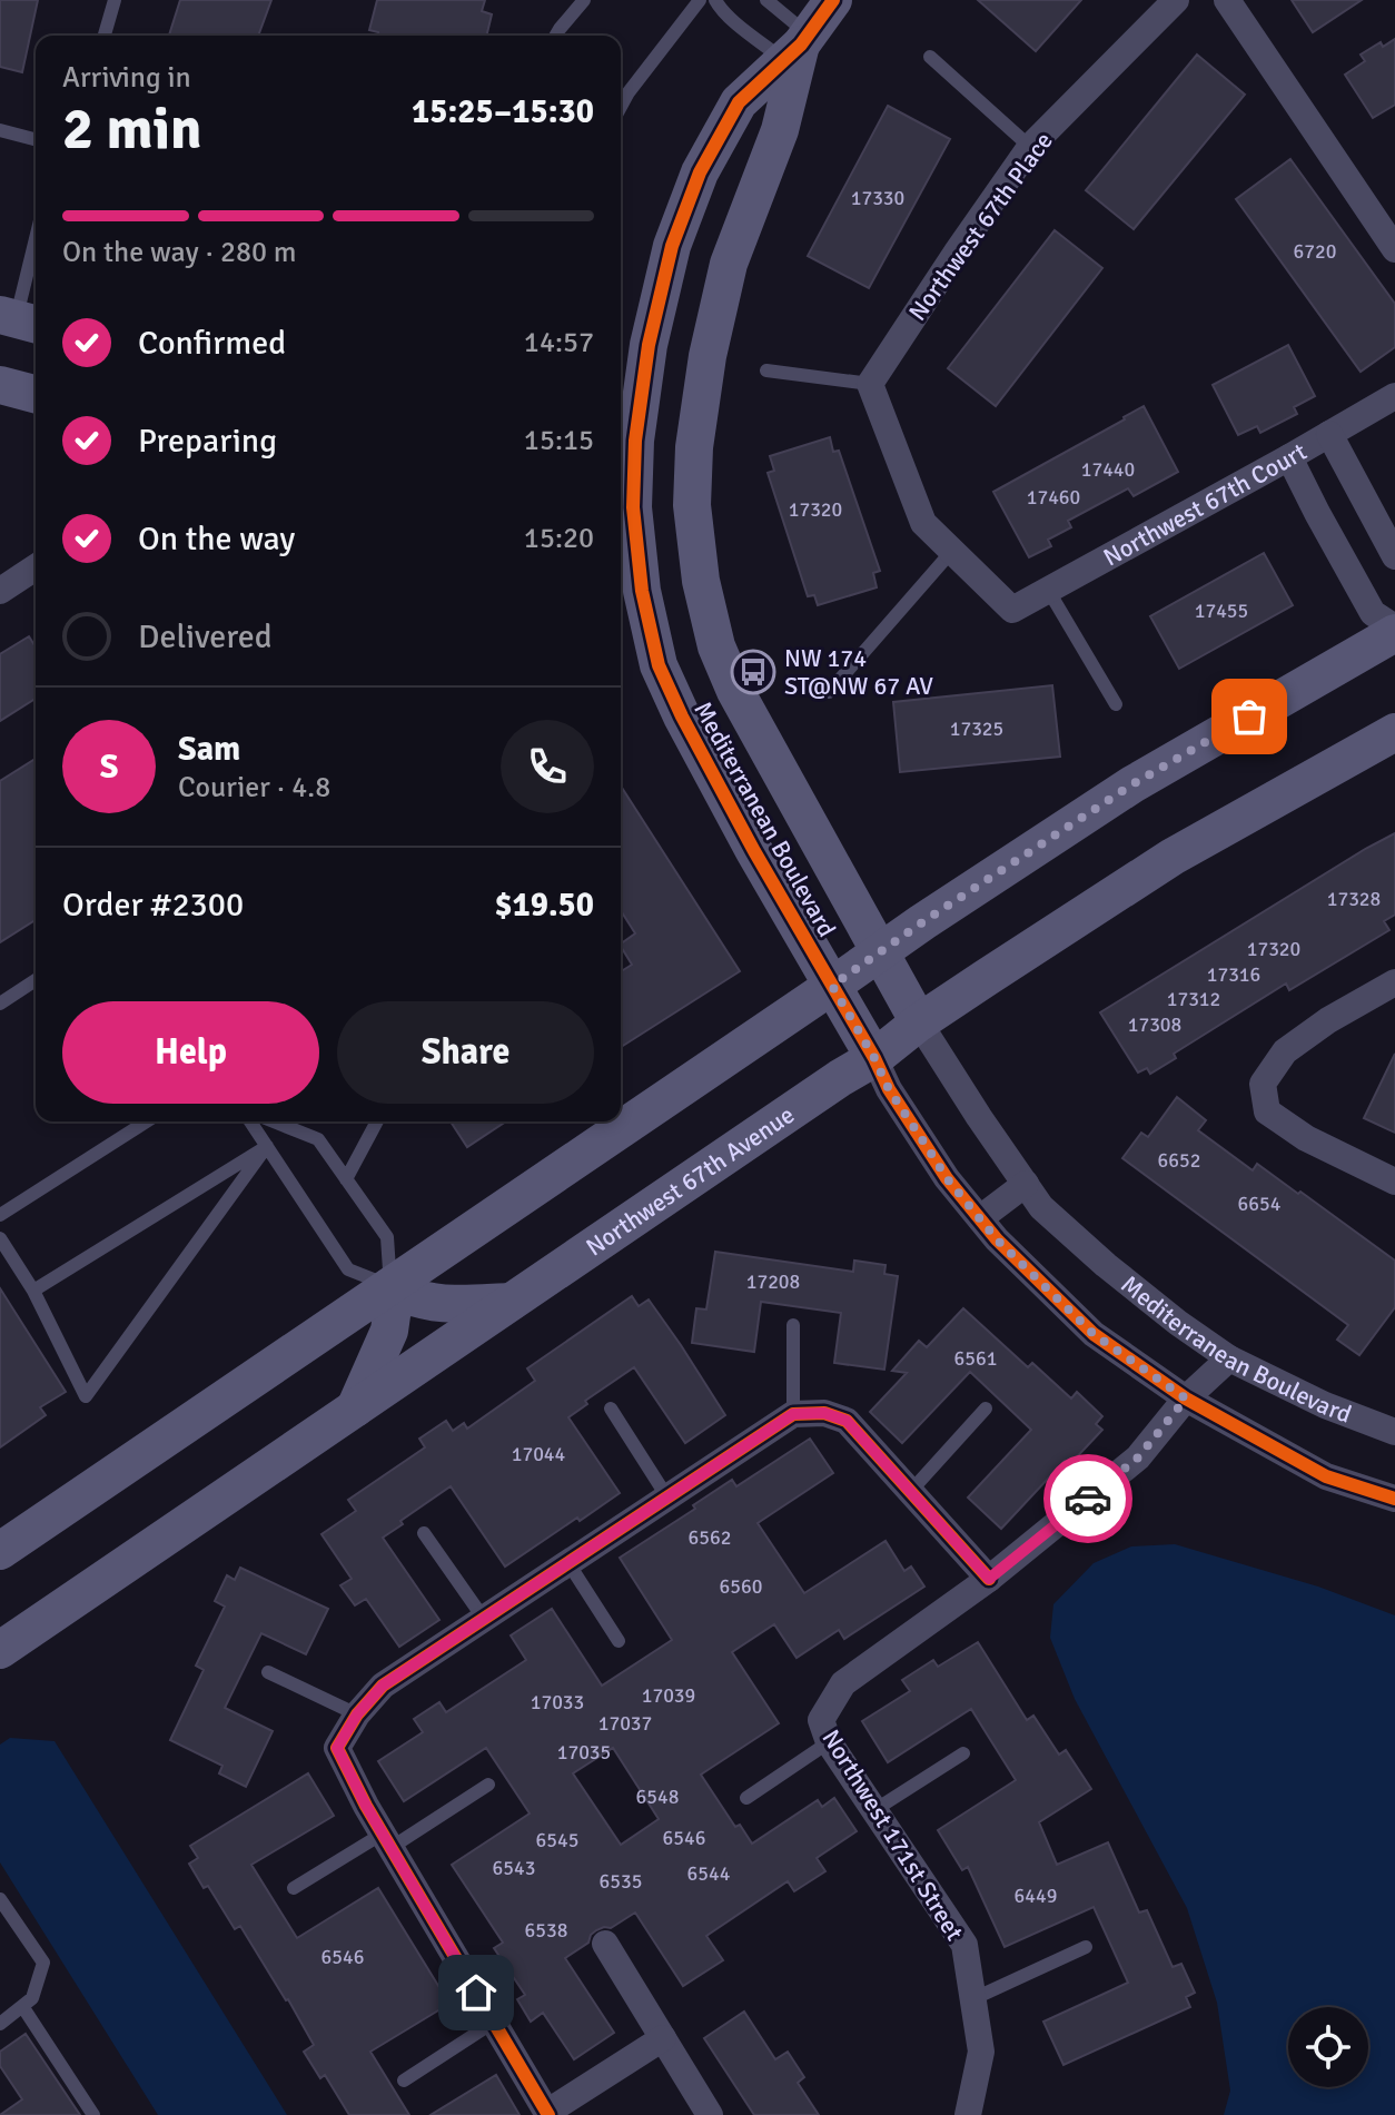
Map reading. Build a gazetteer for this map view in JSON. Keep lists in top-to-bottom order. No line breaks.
{"streets":{"main road":["Mediterranean Boulevard","Northwest 67th Avenue"],"street":["Northwest 67th Place","Northwest 67th Court","Northwest 171st Street"]},"crossings":[["Mediterranean Boulevard","Northwest 67th Avenue"]],"places":{"bus stop":["NW 174 ST@NW 67 AV"]},"house_numbers":["17330","6720","17440","17460","17320","17455","17325","17328","17320","17316","17312","17308","6652","6654","17208","6561","17044","6562","6560","17039","17033","17037","17035","6548","6546","6545","6543","6544","6535","6449","6538","6546"],"page":{"heading":["2 min","Arriving in","15:25–15:30"],"panel":["Sam","Courier · 4.8","Order #2300","$19.50"],"bar":"On the way · 280 m","list":[["Confirmed","14:57"],["Preparing","15:15"],["On the way","15:20"],"Delivered"],"round":"S","buttons":["Help","Share"]}}
